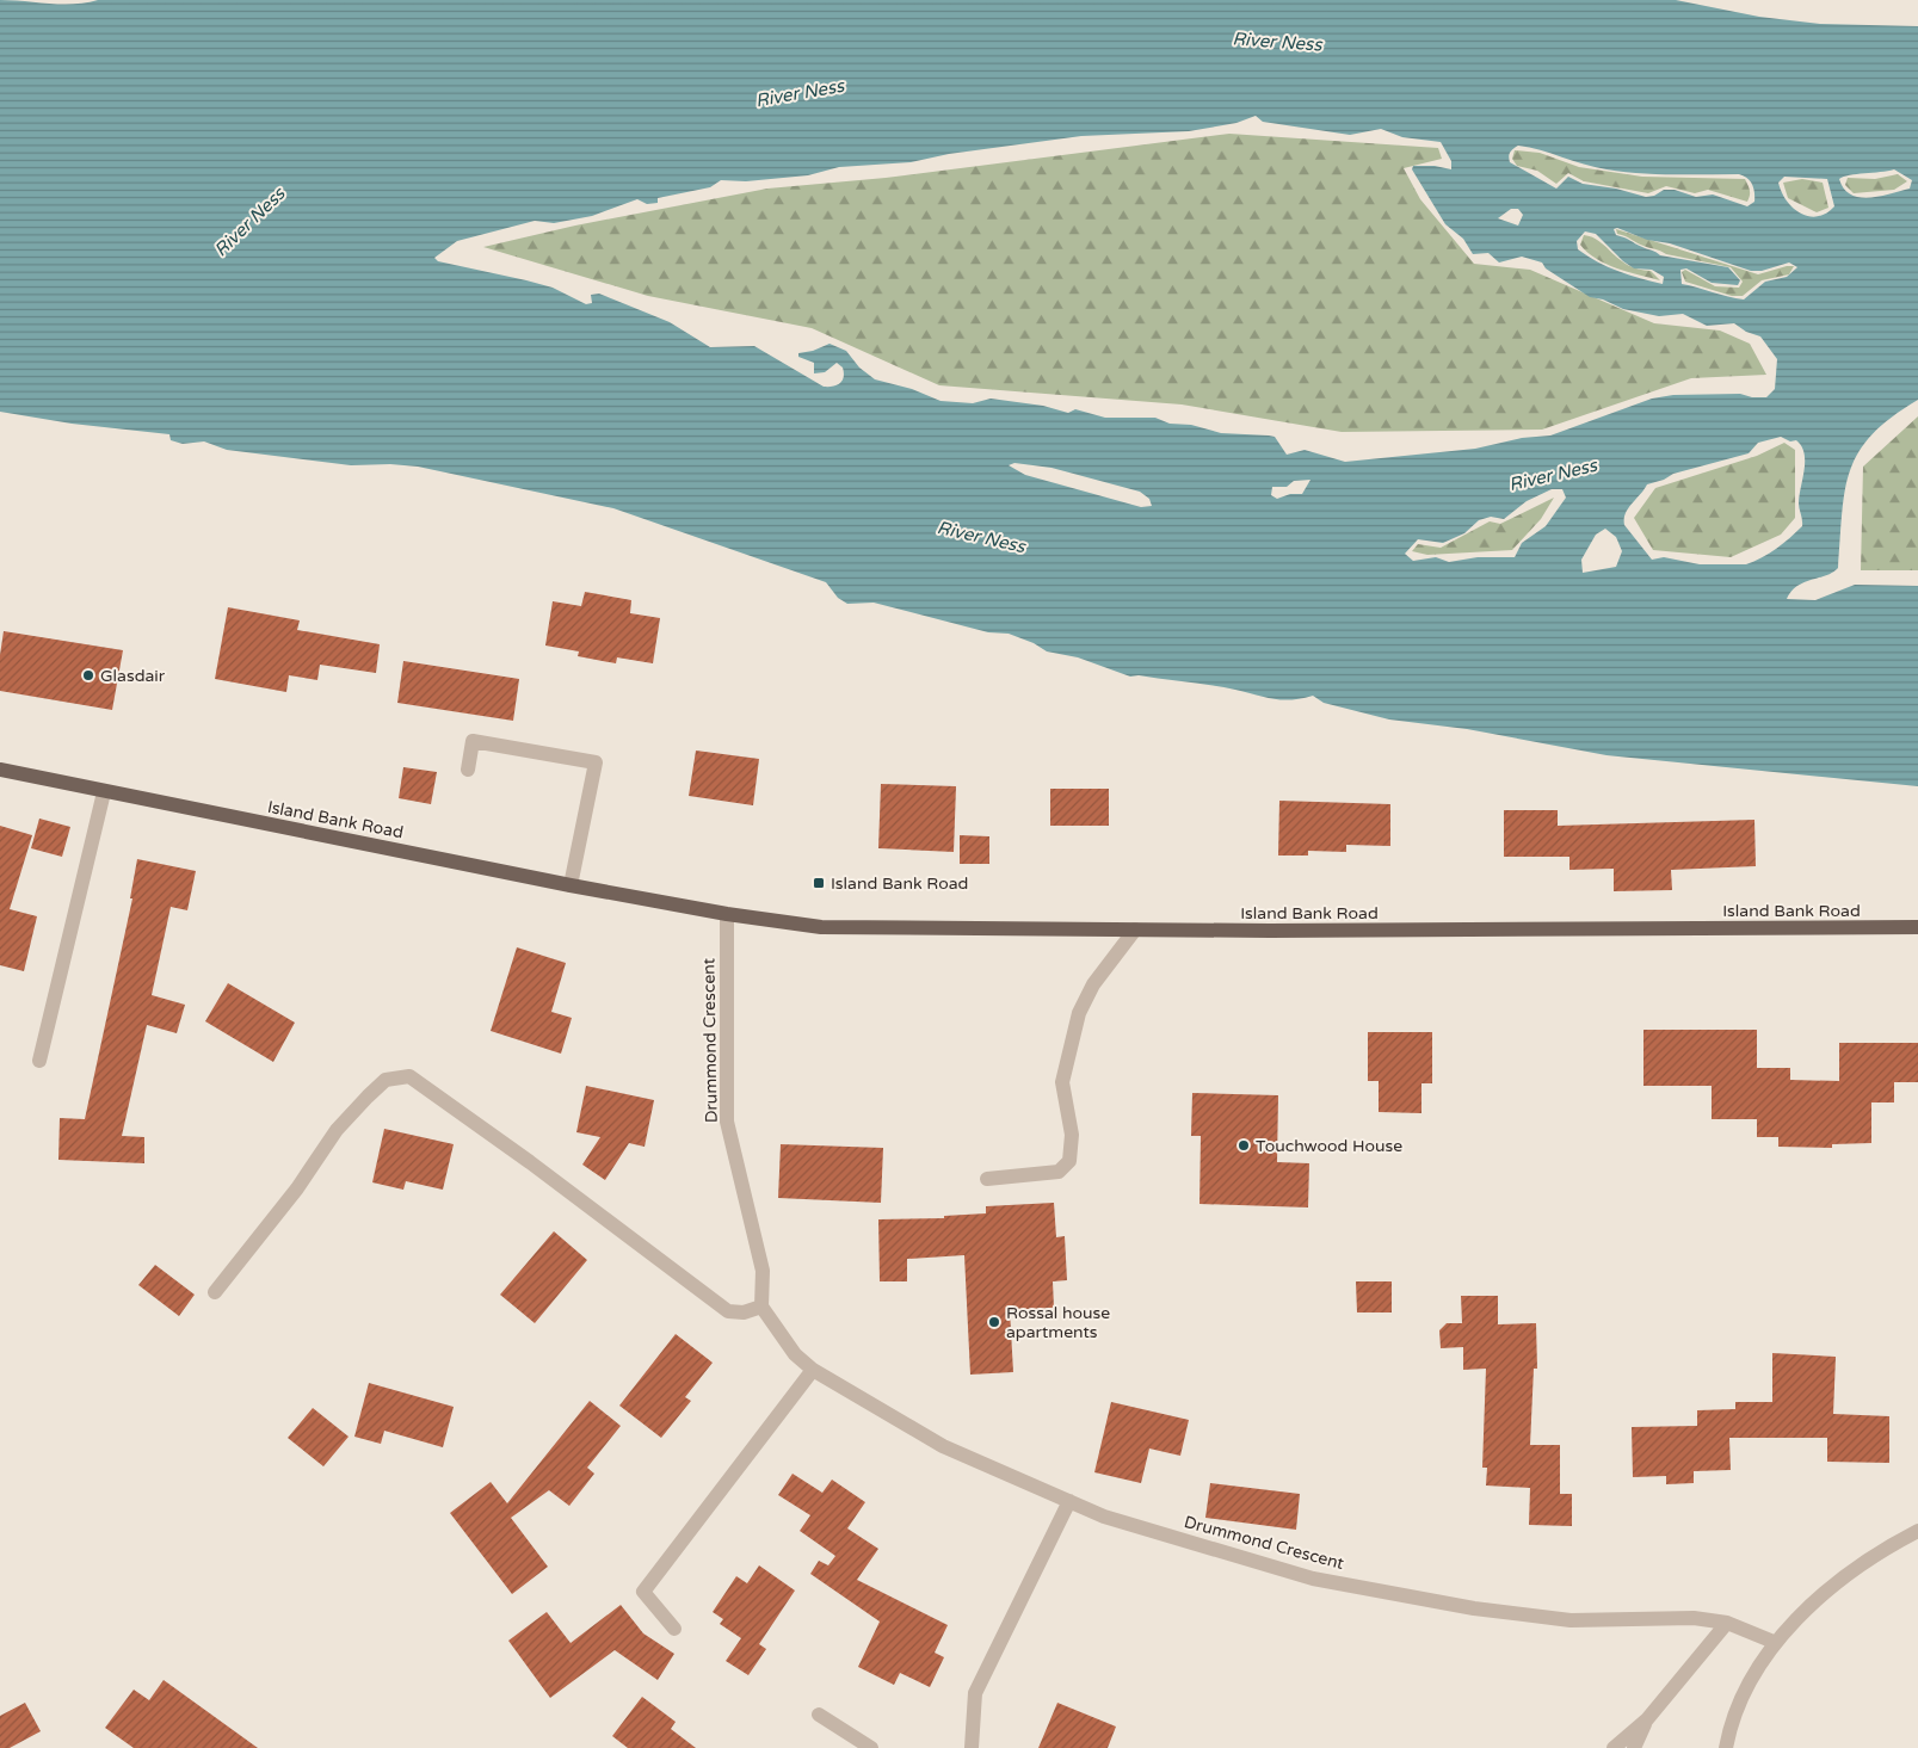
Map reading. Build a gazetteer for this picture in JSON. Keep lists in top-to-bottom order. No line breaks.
{"streets":{"main road":["Island Bank Road"],"street":["Drummond Crescent"]},"crossings":[["Island Bank Road","Drummond Crescent"]],"water":["River Ness"],"places":{"other":["Glasdair","Touchwood House","Rossal house apartments"],"transit":["Island Bank Road"]}}
